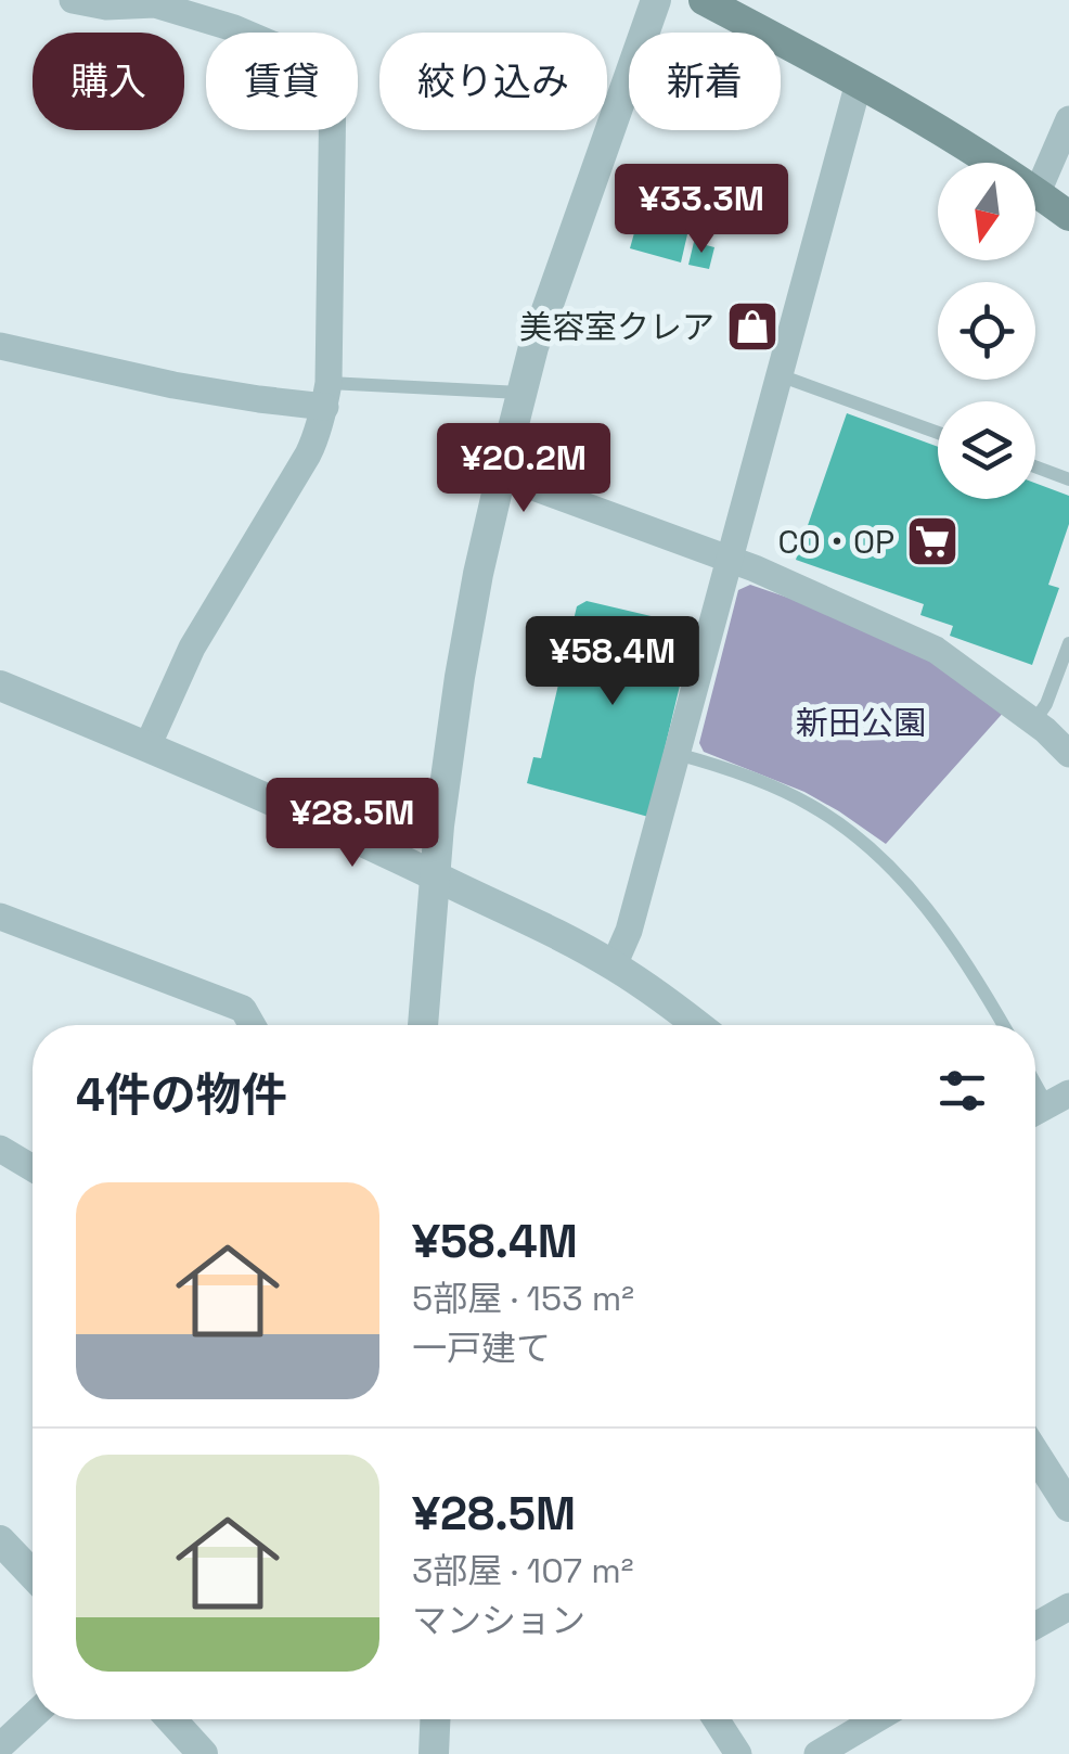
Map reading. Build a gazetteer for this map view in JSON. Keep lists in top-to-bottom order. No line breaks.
{"parks":["新田公園"],"places":{"shop":["美容室クレア"],"supermarket":["CO・OP"]},"north":"bottom","page":{"chip":["購入","賃貸","絞り込み","新着"],"price":["¥33.3M","¥20.2M","¥58.4M","¥28.5M"],"heading":"4件の物件","list":[{"name":"¥58.4M","note":"5部屋 · 153 m² · 一戸建て"},{"name":"¥28.5M","note":"3部屋 · 107 m² · マンション"}]}}
